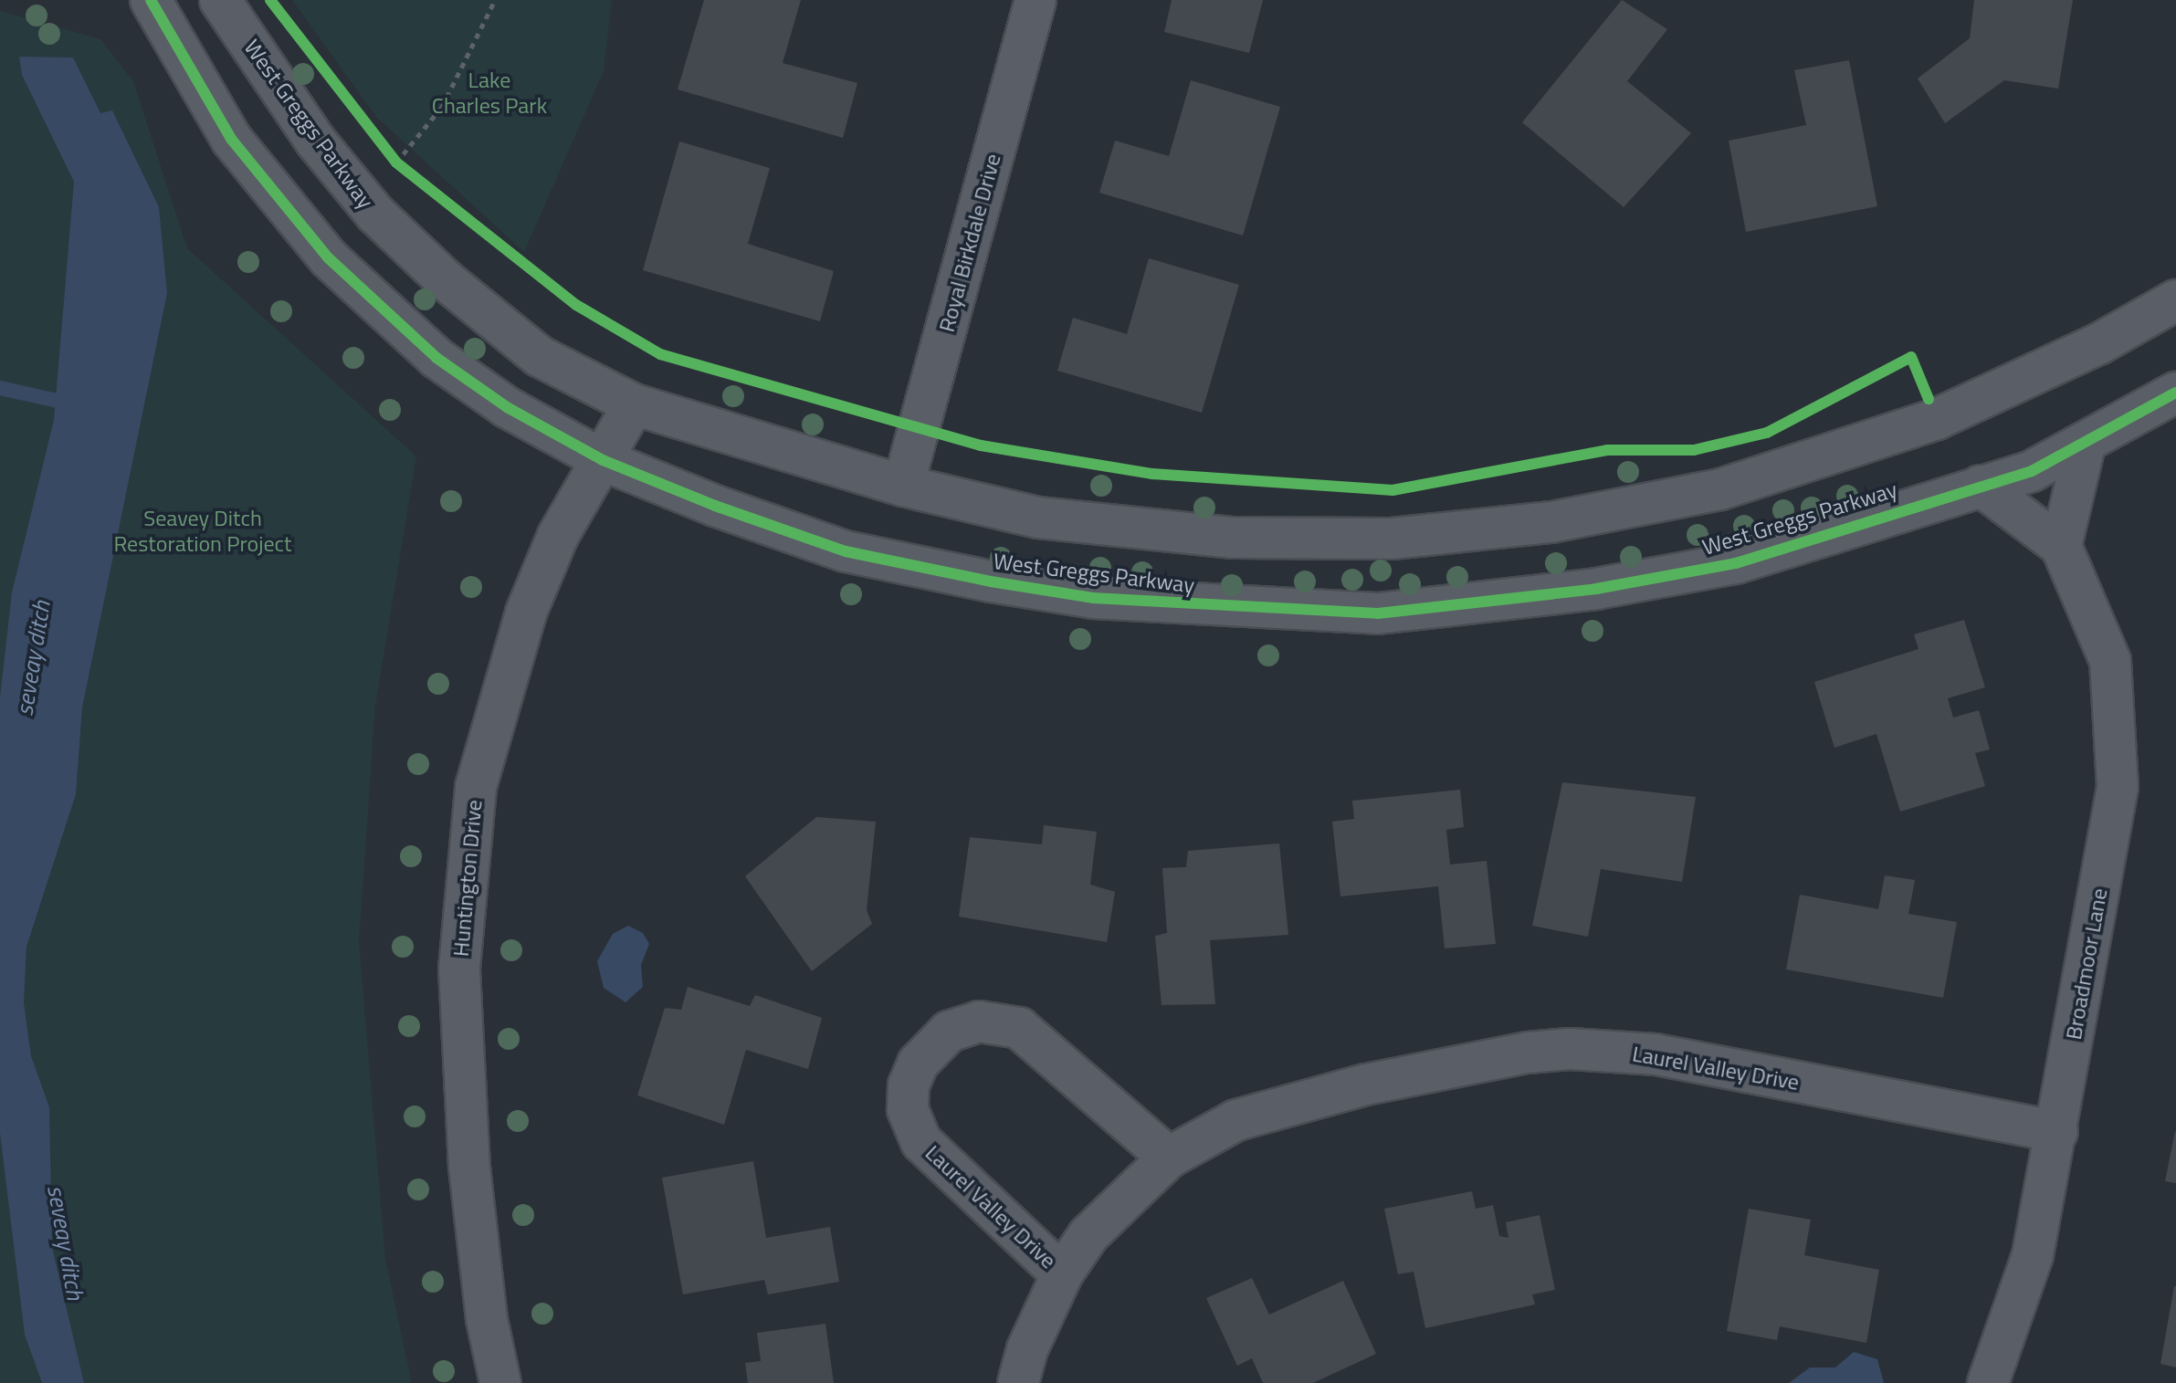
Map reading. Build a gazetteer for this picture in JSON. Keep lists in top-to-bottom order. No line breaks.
{"streets":{"street":["West Greggs Parkway","Royal Birkdale Drive","Huntington Drive","Broadmoor Lane","Laurel Valley Drive"]},"crossings":[["West Greggs Parkway","Royal Birkdale Drive"],["West Greggs Parkway","Huntington Drive"],["West Greggs Parkway","Broadmoor Lane"],["Broadmoor Lane","Laurel Valley Drive"]],"water":["seveay ditch"],"parks":["Lake Charles Park","Seavey Ditch Restoration Project"]}
